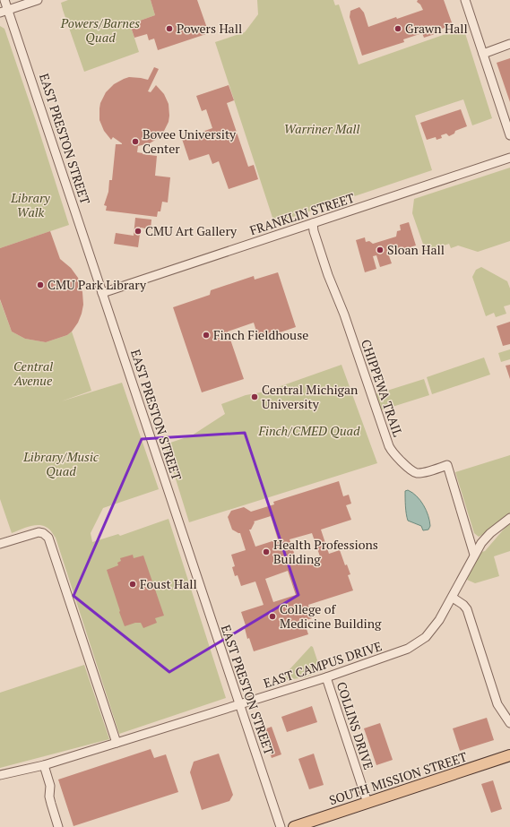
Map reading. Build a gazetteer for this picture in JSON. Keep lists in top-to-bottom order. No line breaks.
{"streets":{"main road":["SOUTH MISSION STREET"],"street":["EAST PRESTON STREET","FRANKLIN STREET","CHIPPEWA TRAIL","EAST CAMPUS DRIVE","COLLINS DRIVE"]},"crossings":[["EAST PRESTON STREET","FRANKLIN STREET"],["EAST PRESTON STREET","EAST CAMPUS DRIVE"],["FRANKLIN STREET","CHIPPEWA TRAIL"],["CHIPPEWA TRAIL","EAST CAMPUS DRIVE"],["EAST CAMPUS DRIVE","COLLINS DRIVE"],["COLLINS DRIVE","SOUTH MISSION STREET"]],"parks":["Powers/Barnes Quad","Warriner Mall","Library Walk","Central Avenue","Finch/CMED Quad","Library/Music Quad"],"places":["Powers Hall","Grawn Hall","Bovee University Center","CMU Art Gallery","Sloan Hall","CMU Park Library","Finch Fieldhouse","Central Michigan University","Health Professions Building","Foust Hall","College of Medicine Building"]}
